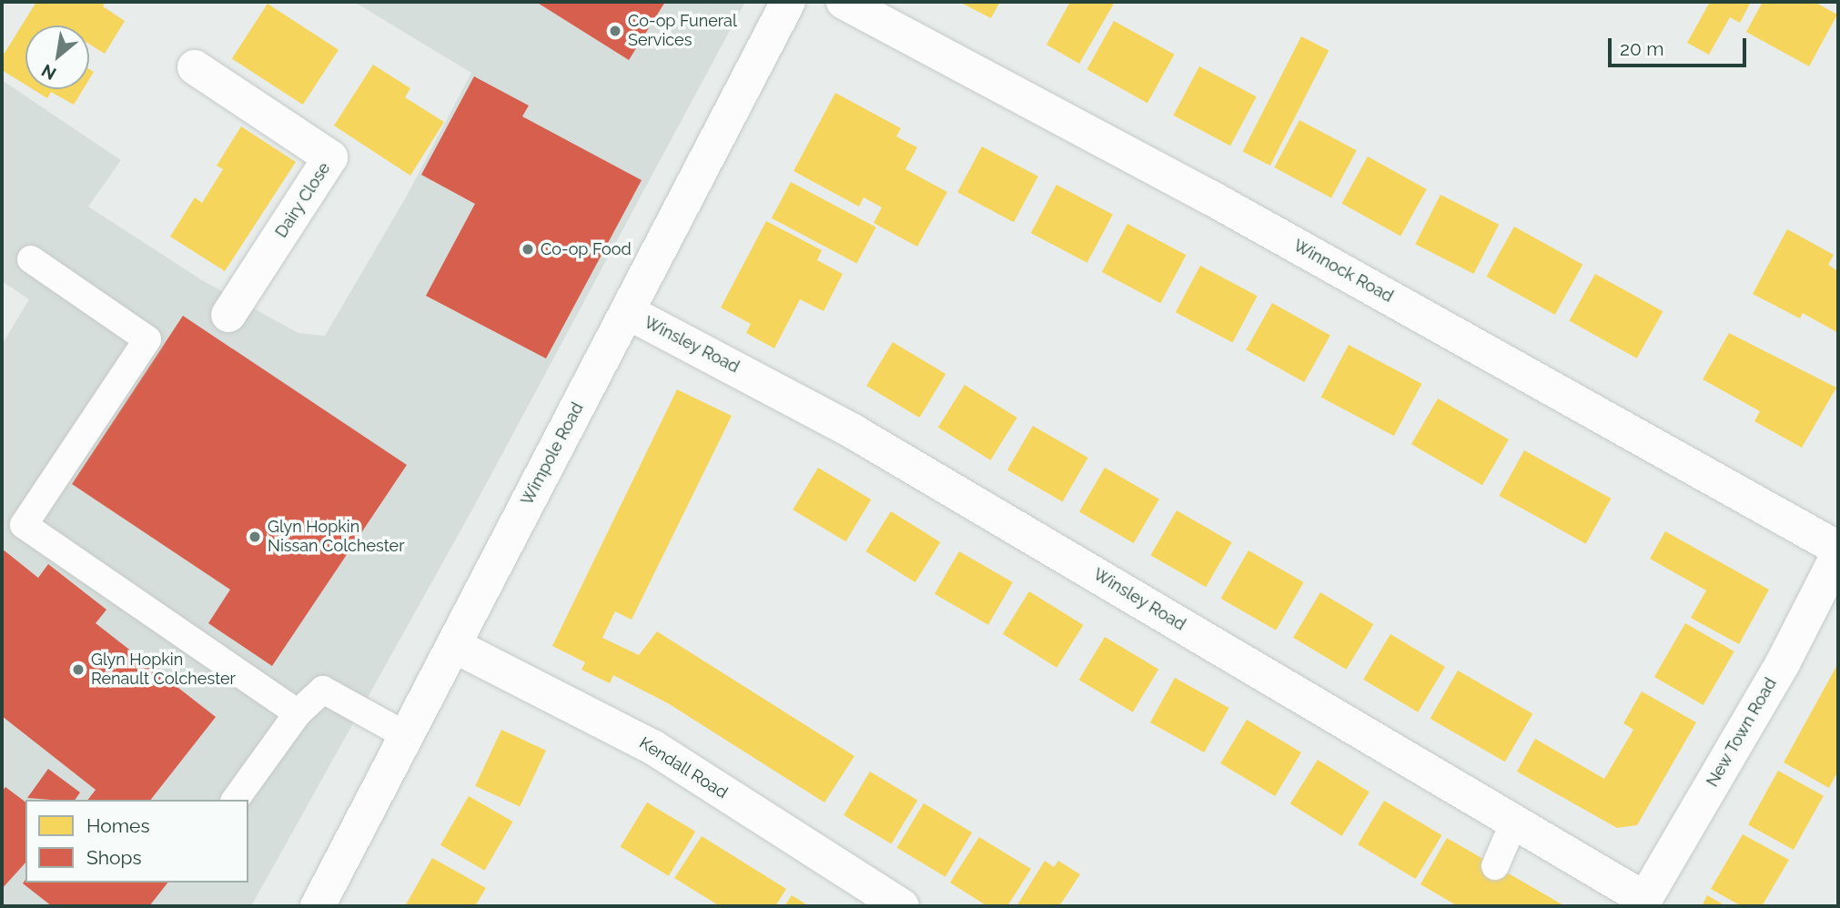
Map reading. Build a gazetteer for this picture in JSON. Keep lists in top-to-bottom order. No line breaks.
{"streets":{"street":["Dairy Close","Winnock Road","Winsley Road","Wimpole Road","New Town Road","Kendall Road"]},"crossings":[["Winsley Road","Wimpole Road"],["Winsley Road","New Town Road"],["Wimpole Road","Kendall Road"]],"places":["Co-op Funeral Services","Co-op Food","Glyn Hopkin Nissan Colchester","Glyn Hopkin Renault Colchester"],"legend":["Homes","Shops"],"scale_bar":"20 m","north":"bottom left"}
